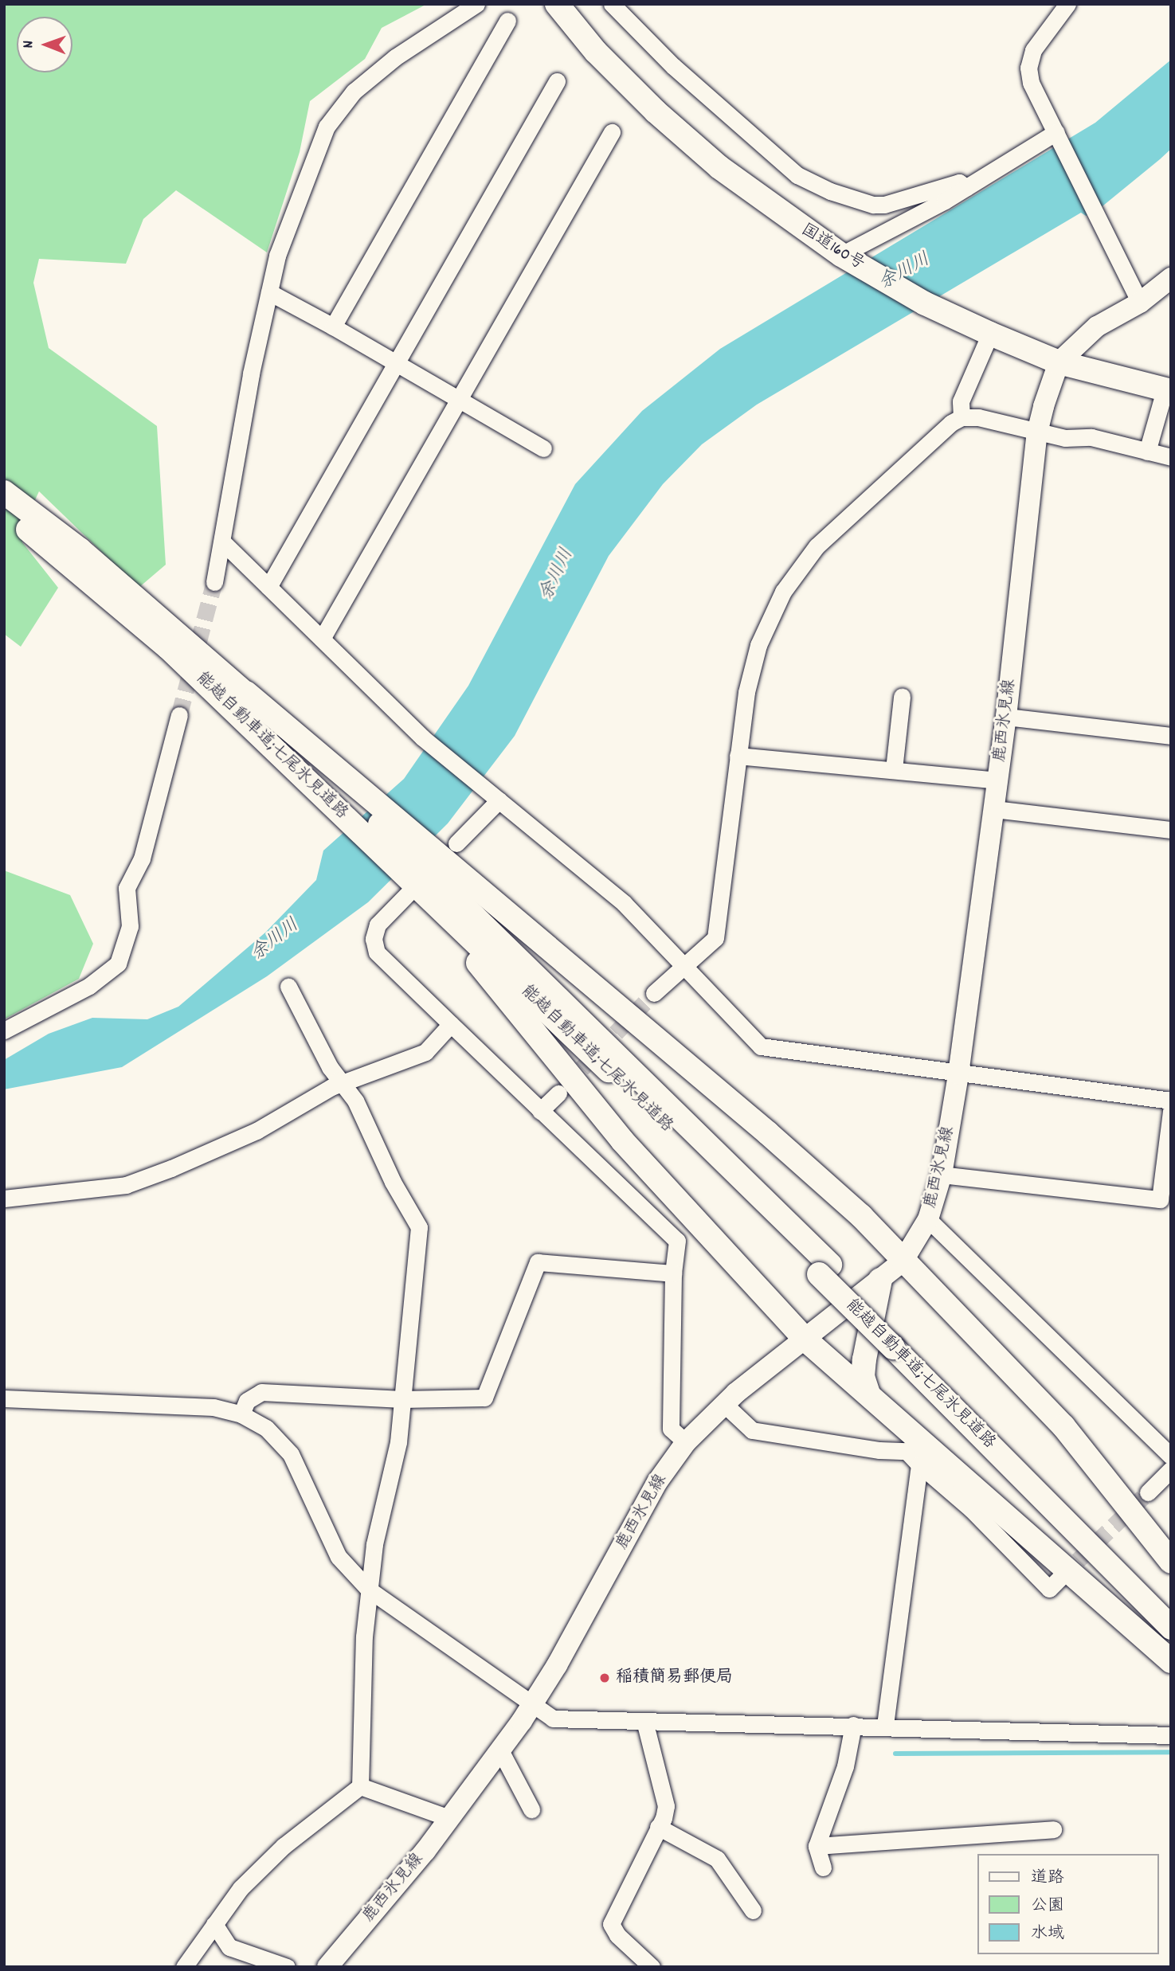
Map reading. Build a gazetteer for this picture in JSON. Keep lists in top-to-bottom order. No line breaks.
{"streets":{"highway":["国道160号","能越自動車道;七尾氷見道路"],"main road":["鹿西氷見線"]},"crossings":[["国道160号","鹿西氷見線"]],"water":["余川川"],"places":["稲積簡易郵便局"],"legend":["道路","公園","水域"],"north":"left"}
